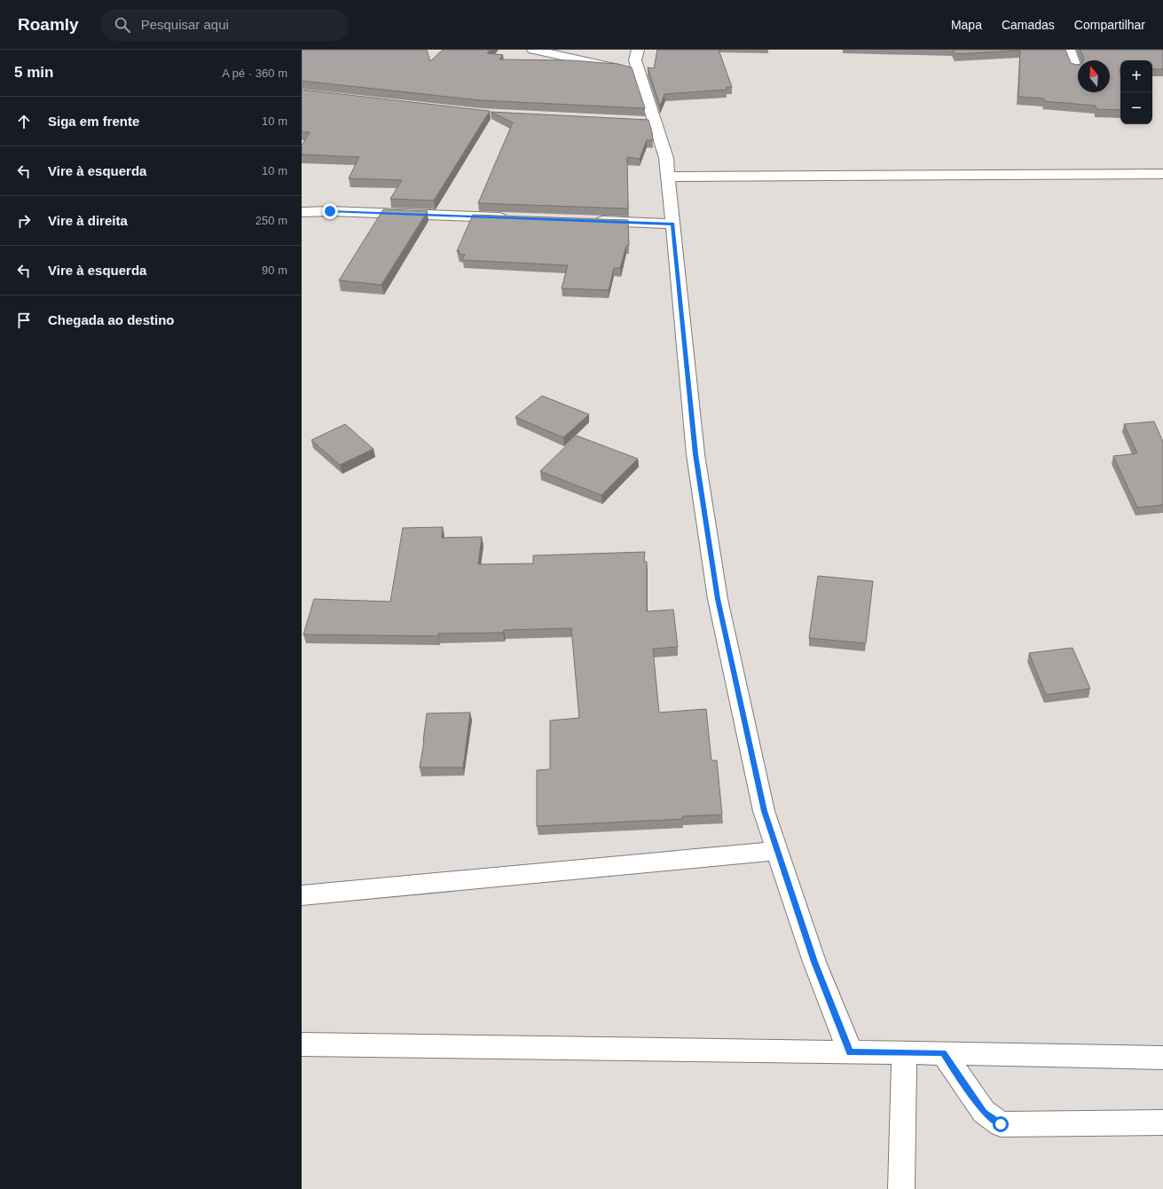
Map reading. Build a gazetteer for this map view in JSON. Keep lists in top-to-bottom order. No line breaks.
{"north":"top","page":{"header":"Roamly","search":"Pesquisar aqui","nav":["Mapa","Camadas","Compartilhar"],"heading":["5 min","A pé · 360 m"],"map_buttons":["+","−"],"list":[["Siga em frente","10 m"],["Vire à esquerda","10 m"],["Vire à direita","250 m"],["Vire à esquerda","90 m"],"Chegada ao destino"]}}
